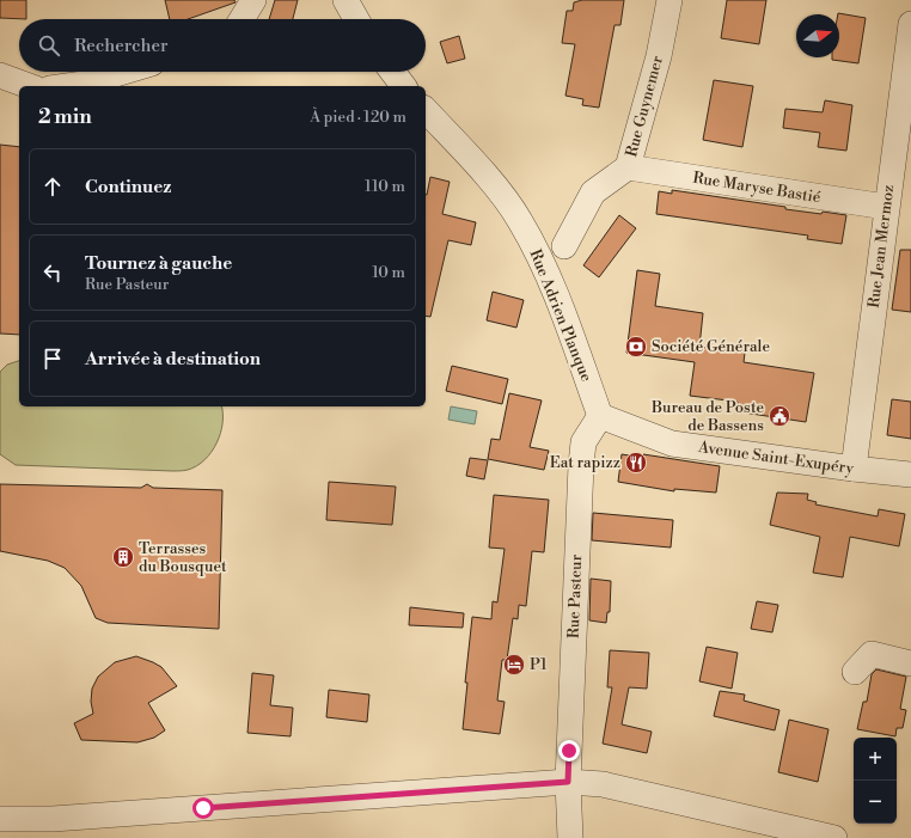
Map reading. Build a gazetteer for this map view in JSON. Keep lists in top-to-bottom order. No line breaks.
{"streets":{"street":["Rue Guynemer","Rue Maryse Bastié","Rue Jean Mermoz","Rue Adrien Planque","Avenue Saint-Exupéry","Rue Pasteur"]},"crossings":[["Rue Guynemer","Rue Maryse Bastié"],["Rue Maryse Bastié","Rue Jean Mermoz"],["Rue Jean Mermoz","Avenue Saint-Exupéry"],["Rue Adrien Planque","Avenue Saint-Exupéry"],["Rue Adrien Planque","Rue Pasteur"],["Avenue Saint-Exupéry","Rue Pasteur"]],"places":{"bank":["Société Générale"],"public building":["Bureau de Poste de Bassens"],"restaurant":["Eat rapizz"],"building":["Terrasses du Bousquet"],"hotel":["P1"]},"north":"right","page":{"search":"Rechercher","heading":["2 min","À pied · 120 m"],"list":[["Continuez","110 m"],["Tournez à gauche","Rue Pasteur","10 m"],"Arrivée à destination"],"map_buttons":["+","−"]}}
